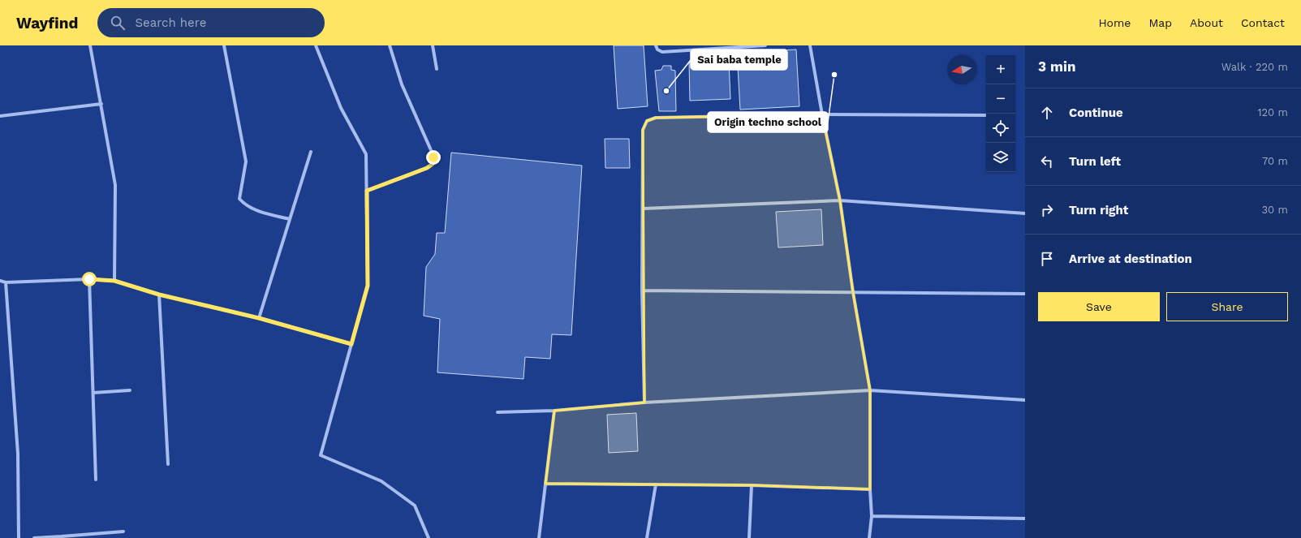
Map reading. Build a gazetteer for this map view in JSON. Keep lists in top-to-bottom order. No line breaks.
{"places":["Origin techno school","Sai baba temple"],"north":"left","page":{"header":"Wayfind","search":"Search here","nav":["Home","Map","About","Contact"],"heading":["3 min","Walk · 220 m"],"map_buttons":["+","−"],"list":[["Continue","120 m"],["Turn left","70 m"],["Turn right","30 m"],"Arrive at destination"],"buttons":["Save","Share"]}}
